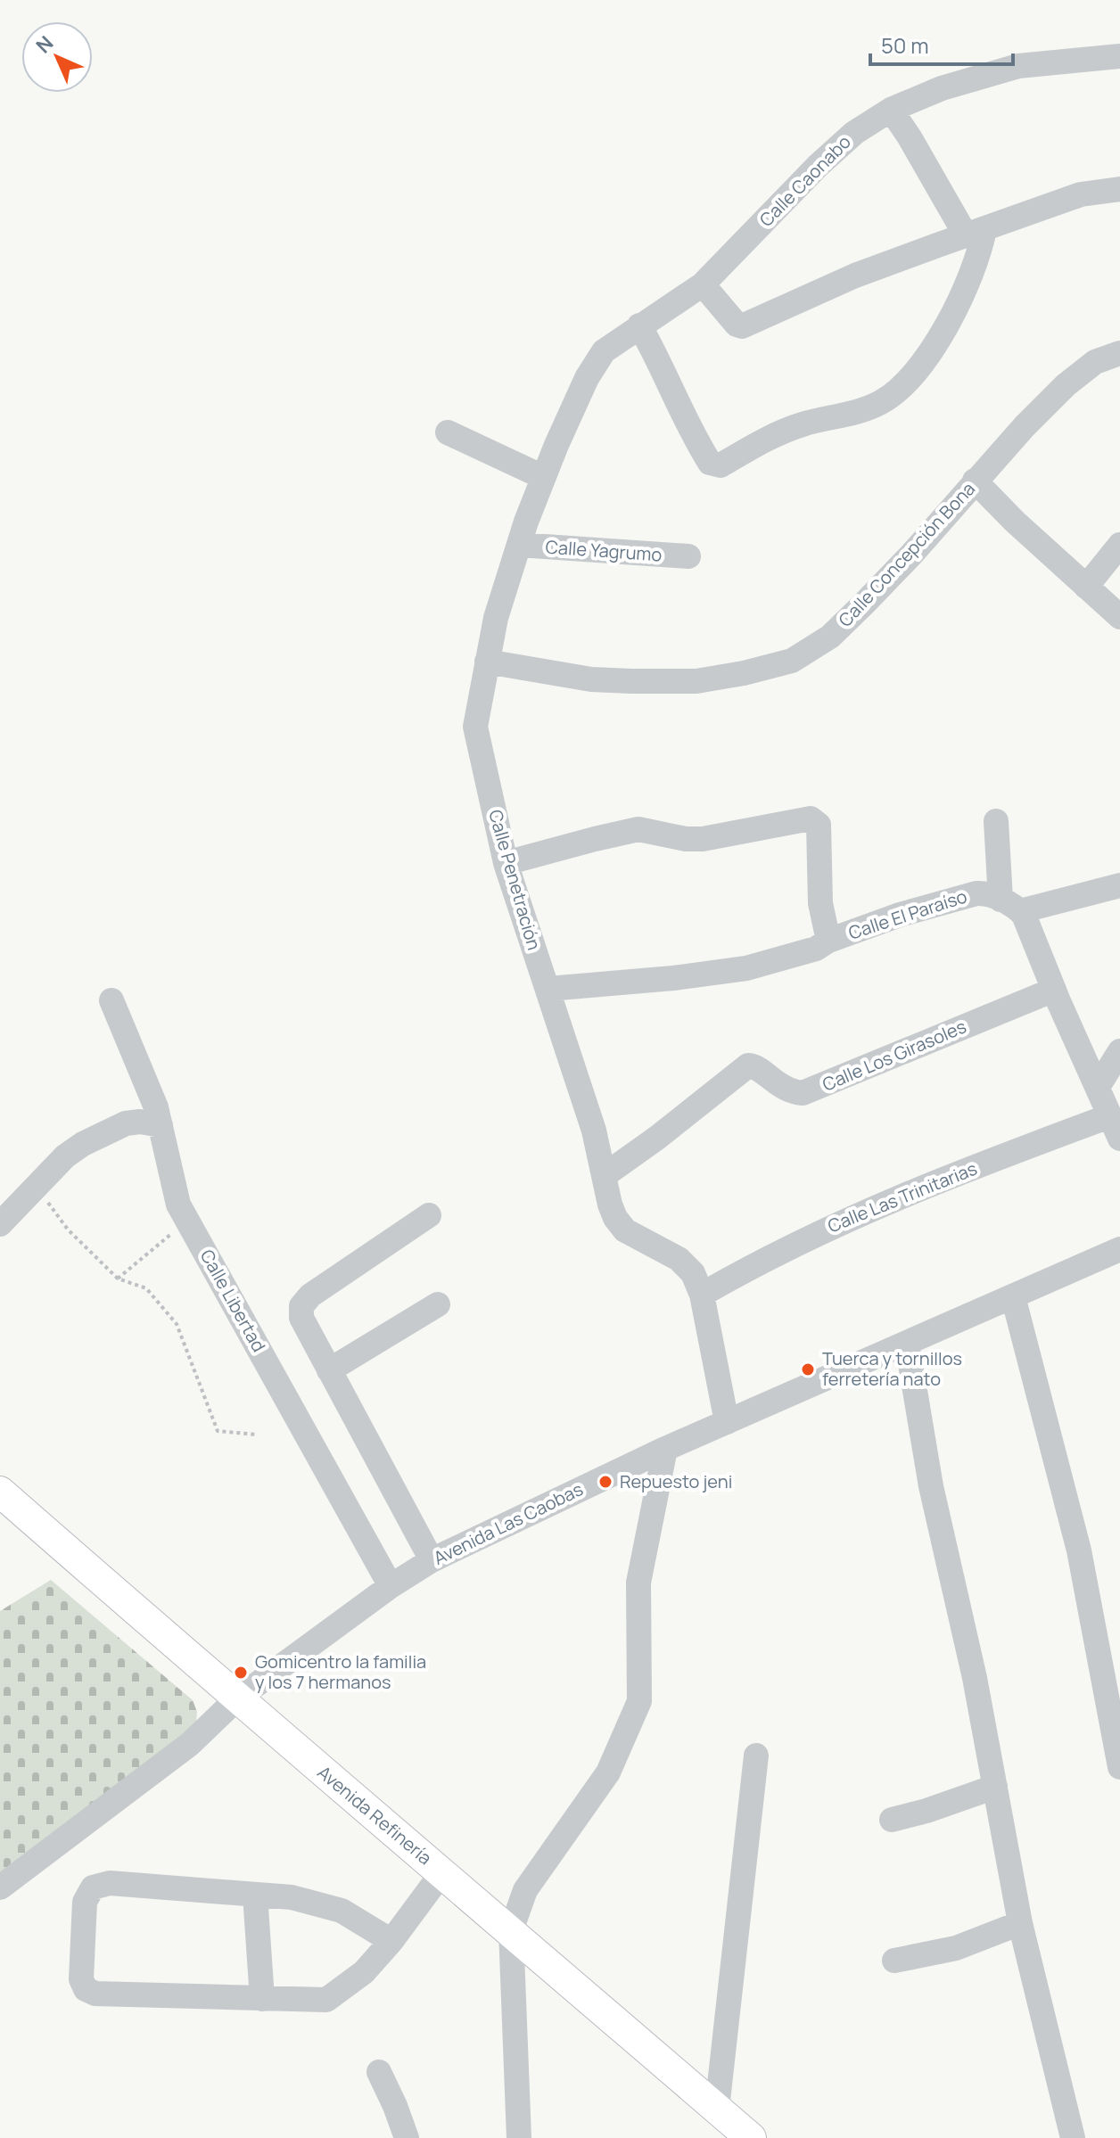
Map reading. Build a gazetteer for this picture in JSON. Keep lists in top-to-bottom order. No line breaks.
{"streets":{"main road":["Avenida Refinería"],"street":["Calle Caonabo","Calle Yagrumo","Calle Concepción Bona","Calle Penetración","Calle El Paraíso","Calle Los Girasoles","Calle Las Trinitarias","Calle Libertad","Avenida Las Caobas"]},"crossings":[["Calle Caonabo","Calle Penetración"],["Calle Yagrumo","Calle Penetración"],["Calle Concepción Bona","Calle Penetración"],["Calle Penetración","Calle El Paraíso"],["Calle Penetración","Calle Los Girasoles"],["Calle Penetración","Calle Las Trinitarias"],["Calle Penetración","Avenida Las Caobas"],["Calle Libertad","Avenida Las Caobas"],["Avenida Las Caobas","Avenida Refinería"]],"places":["Tuerca y tornillos ferretería nato","Repuesto jeni","Gomicentro la familia y los 7 hermanos"],"scale_bar":"50 m","north":"top left"}
